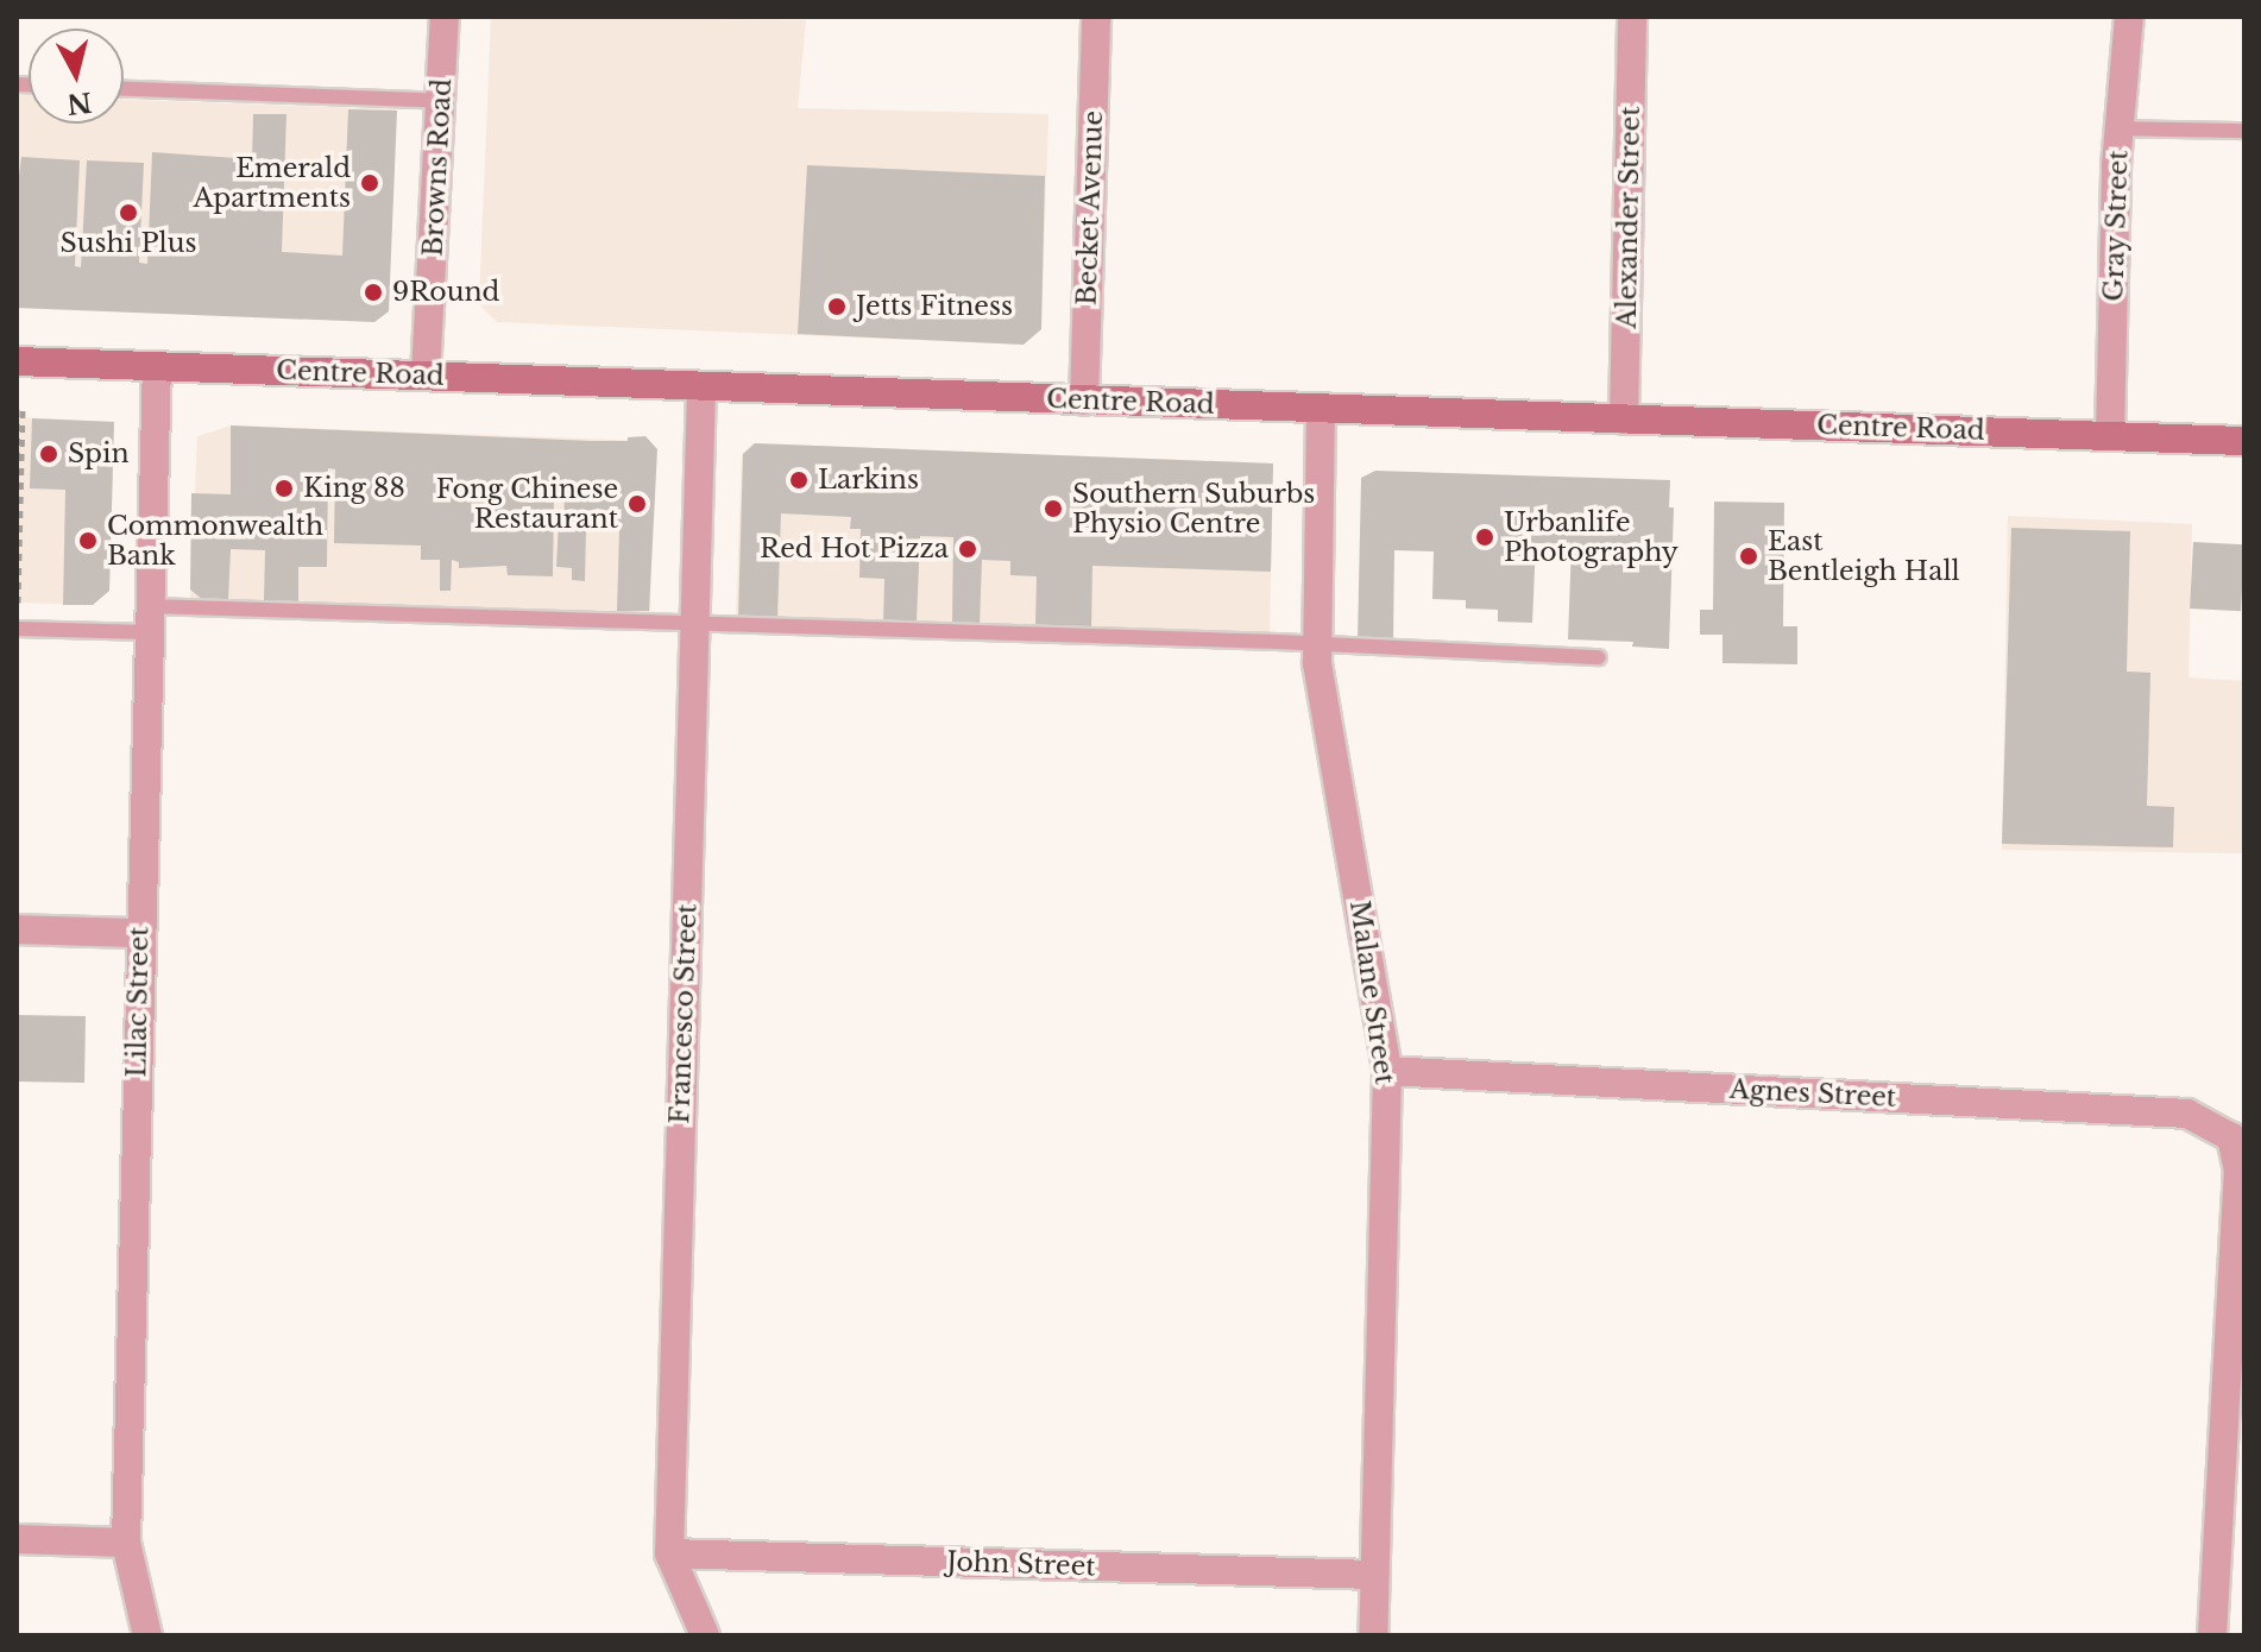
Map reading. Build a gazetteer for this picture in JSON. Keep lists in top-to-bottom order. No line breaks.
{"streets":{"main road":["Centre Road"],"street":["Browns Road","Becket Avenue","Alexander Street","Gray Street","Malane Street","Lilac Street","Francesco Street","Agnes Street","John Street"]},"crossings":[["Browns Road","Centre Road"],["Becket Avenue","Centre Road"],["Alexander Street","Centre Road"],["Gray Street","Centre Road"],["Centre Road","Malane Street"],["Centre Road","Lilac Street"],["Centre Road","Francesco Street"],["Malane Street","Agnes Street"],["Malane Street","John Street"],["Francesco Street","John Street"]],"places":["Emerald Apartments","Sushi Plus","9Round","Jetts Fitness","Spin","Larkins","King 88","Fong Chinese Restaurant","Southern Suburbs Physio Centre","Urbanlife Photography","Commonwealth Bank","Red Hot Pizza","East Bentleigh Hall"],"north":"bottom"}
